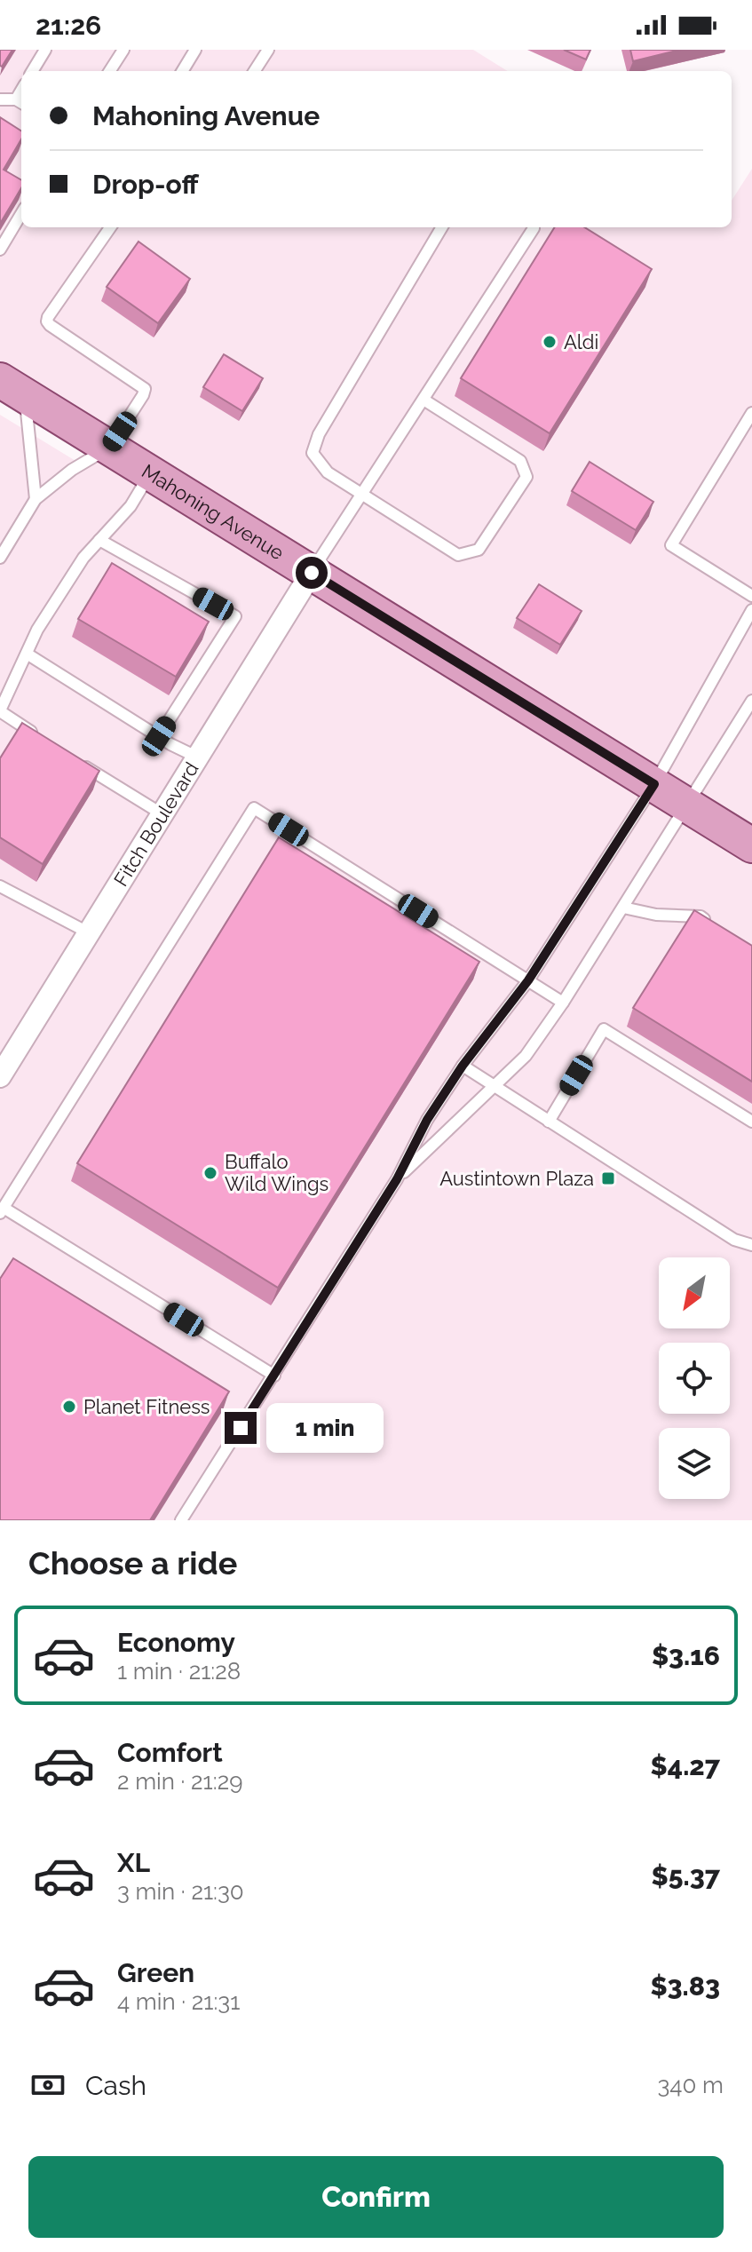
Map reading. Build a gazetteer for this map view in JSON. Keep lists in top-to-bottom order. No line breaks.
{"streets":{"main road":["Mahoning Avenue"],"street":["Fitch Boulevard"]},"crossings":[["Mahoning Avenue","Fitch Boulevard"]],"places":{"other":["Aldi","Buffalo Wild Wings","Planet Fitness"],"transit":["Austintown Plaza"]},"north":"bottom left","page":{"status":"21:26","banner":["Mahoning Avenue","Drop-off"],"bubble":"1 min","heading":"Choose a ride","list":[{"name":"Economy","note":"1 min · 21:28","value":"$3.16"},{"name":"Comfort","note":"2 min · 21:29","value":"$4.27"},{"name":"XL","note":"3 min · 21:30","value":"$5.37"},{"name":"Green","note":"4 min · 21:31","value":"$3.83"}],"pay":["Cash","340 m"],"buttons":"Confirm"}}
